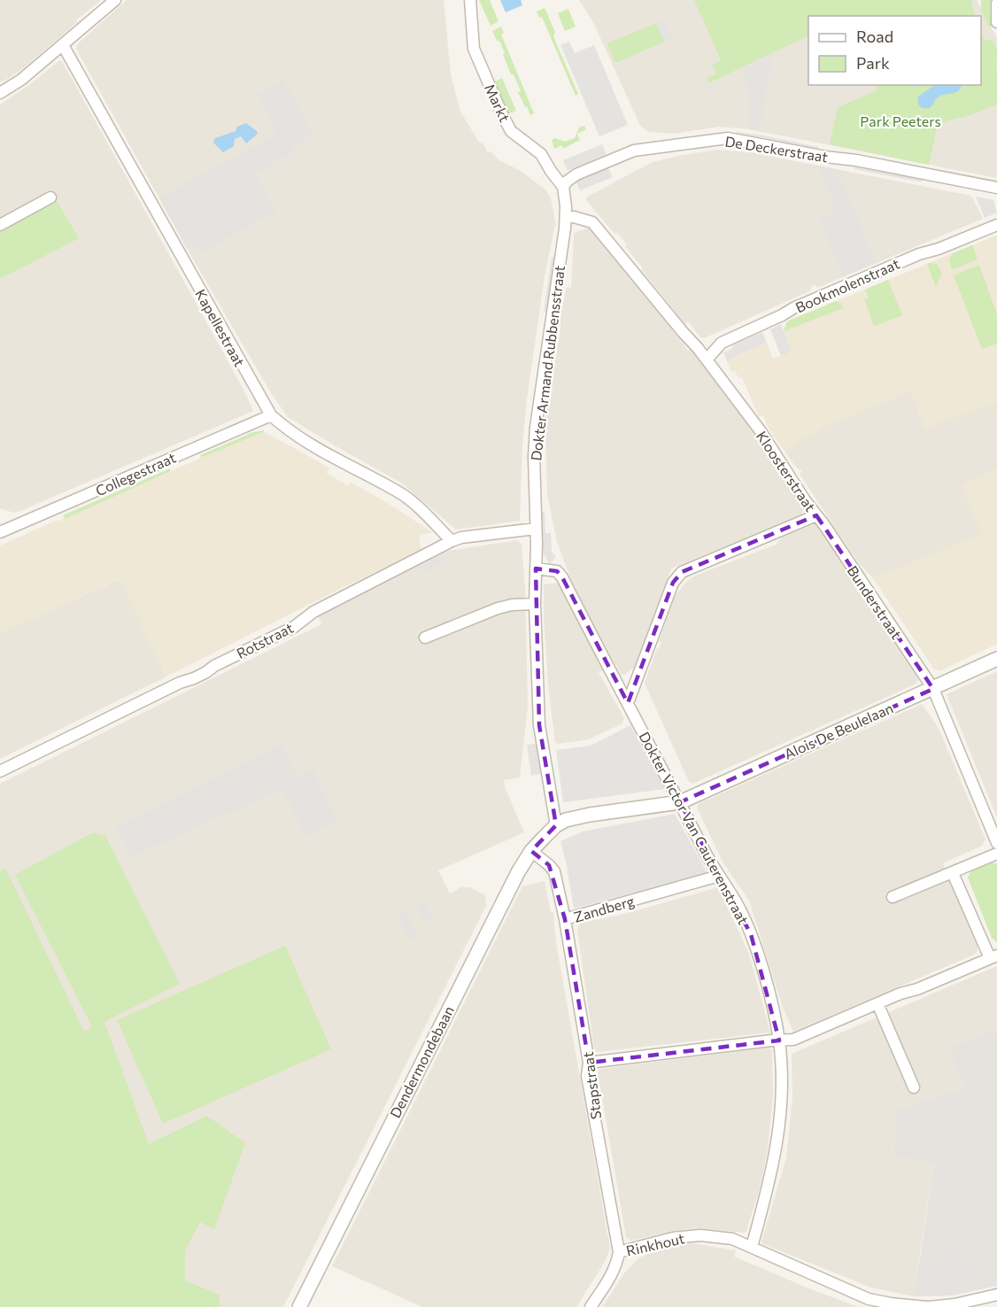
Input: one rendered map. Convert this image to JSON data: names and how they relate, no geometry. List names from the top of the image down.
{
  "streets": {
    "street": [
      "Markt",
      "De Deckerstraat",
      "Bookmolenstraat",
      "Kapellestraat",
      "Dokter Armand Rubbensstraat",
      "Kloosterstraat",
      "Collegestraat",
      "Bunderstraat",
      "Rotstraat",
      "Alois De Beulelaan",
      "Dokter Victor Van Cauterenstraat",
      "Zandberg",
      "Dendermondebaan",
      "Stapstraat",
      "Rinkhout"
    ]
  },
  "crossings": [
    ["Markt", "De Deckerstraat"],
    ["Markt", "Dokter Armand Rubbensstraat"],
    ["De Deckerstraat", "Dokter Armand Rubbensstraat"],
    ["Bookmolenstraat", "Kloosterstraat"],
    ["Kapellestraat", "Collegestraat"],
    ["Kapellestraat", "Rotstraat"],
    ["Dokter Armand Rubbensstraat", "Kloosterstraat"],
    ["Dokter Armand Rubbensstraat", "Rotstraat"],
    ["Dokter Armand Rubbensstraat", "Dokter Victor Van Cauterenstraat"],
    ["Dokter Armand Rubbensstraat", "Dendermondebaan"],
    ["Kloosterstraat", "Bunderstraat"],
    ["Kloosterstraat", "Dokter Victor Van Cauterenstraat"],
    ["Bunderstraat", "Alois De Beulelaan"],
    ["Alois De Beulelaan", "Dokter Victor Van Cauterenstraat"],
    ["Dokter Victor Van Cauterenstraat", "Zandberg"],
    ["Dokter Victor Van Cauterenstraat", "Rinkhout"],
    ["Zandberg", "Dendermondebaan"],
    ["Zandberg", "Stapstraat"],
    ["Stapstraat", "Rinkhout"]
  ],
  "parks": ["Park Peeters"],
  "legend": ["Road", "Park"]
}
